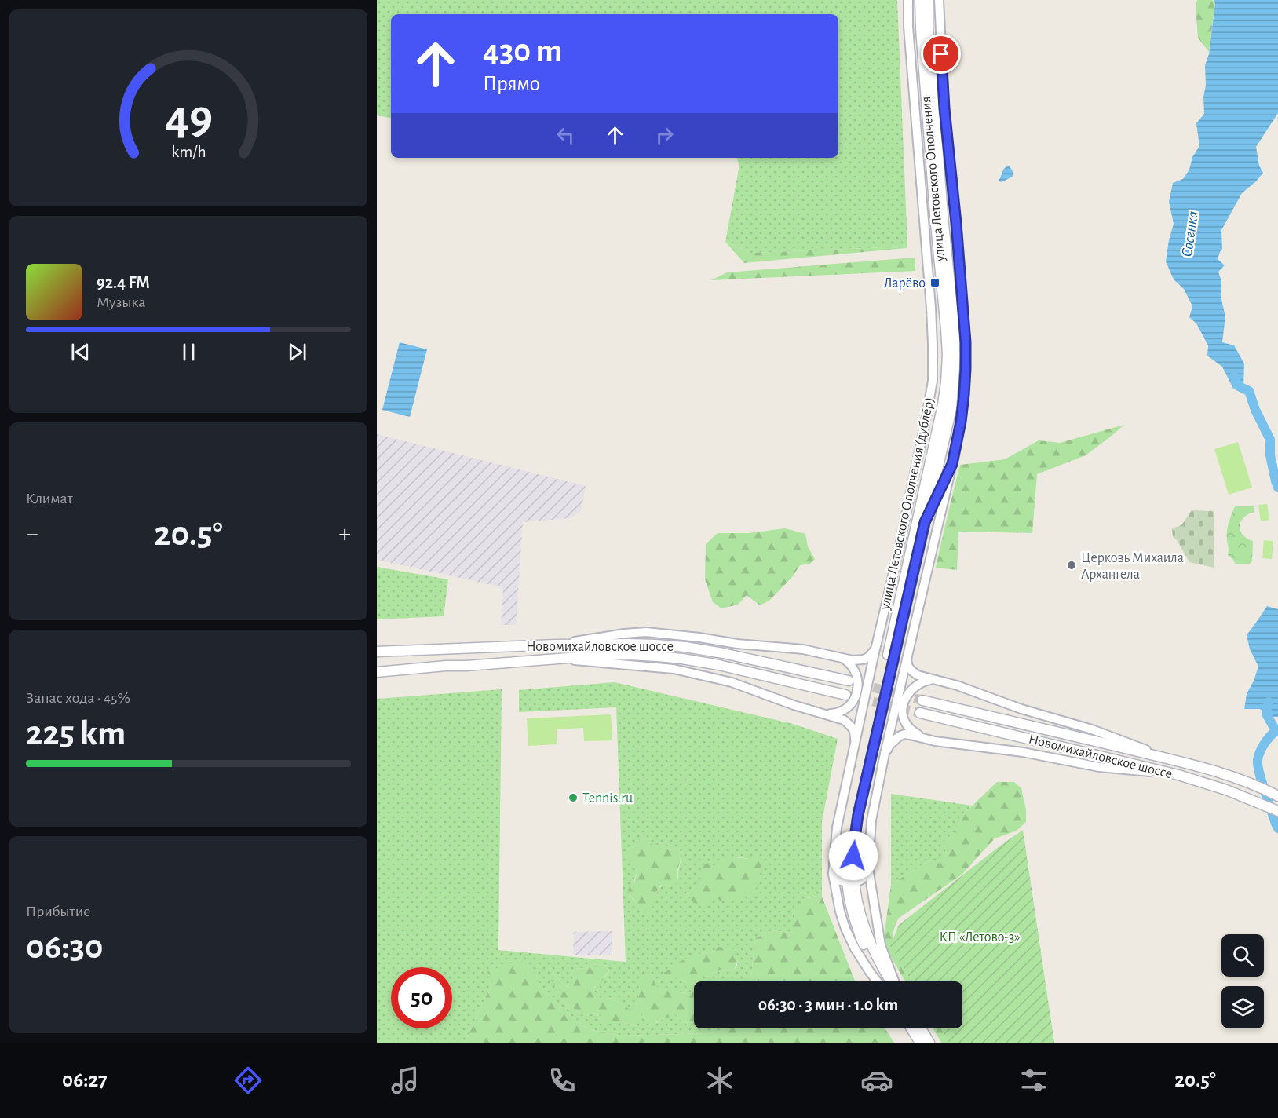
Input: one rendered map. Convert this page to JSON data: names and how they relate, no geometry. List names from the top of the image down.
{
  "streets": {
    "main road": ["улица Летовского Ополчения", "Новомихайловское шоссе"],
    "street": ["улица Летовского Ополчения (дублёр)"]
  },
  "water": ["Сосенка"],
  "parks": ["КП «Летово-3»"],
  "places": {
    "transit": ["Ларёво"],
    "other": ["Церковь Михаила Архангела", "Tennis.ru"]
  },
  "page": {
    "turn": ["430 m", "Прямо"],
    "song": ["92.4 FM", "Музыка"],
    "tile": [
      "Климат",
      ["Запас хода · 45%", "225 km"],
      ["Прибытие", "06:30"]
    ],
    "heat": ["−", "20.5°", "+"],
    "limit": "50",
    "trip": "06:30 · 3 мин · 1.0 km",
    "tabs": ["06:27", "20.5°"],
    "gauge": ["49", "km/h"]
  }
}
